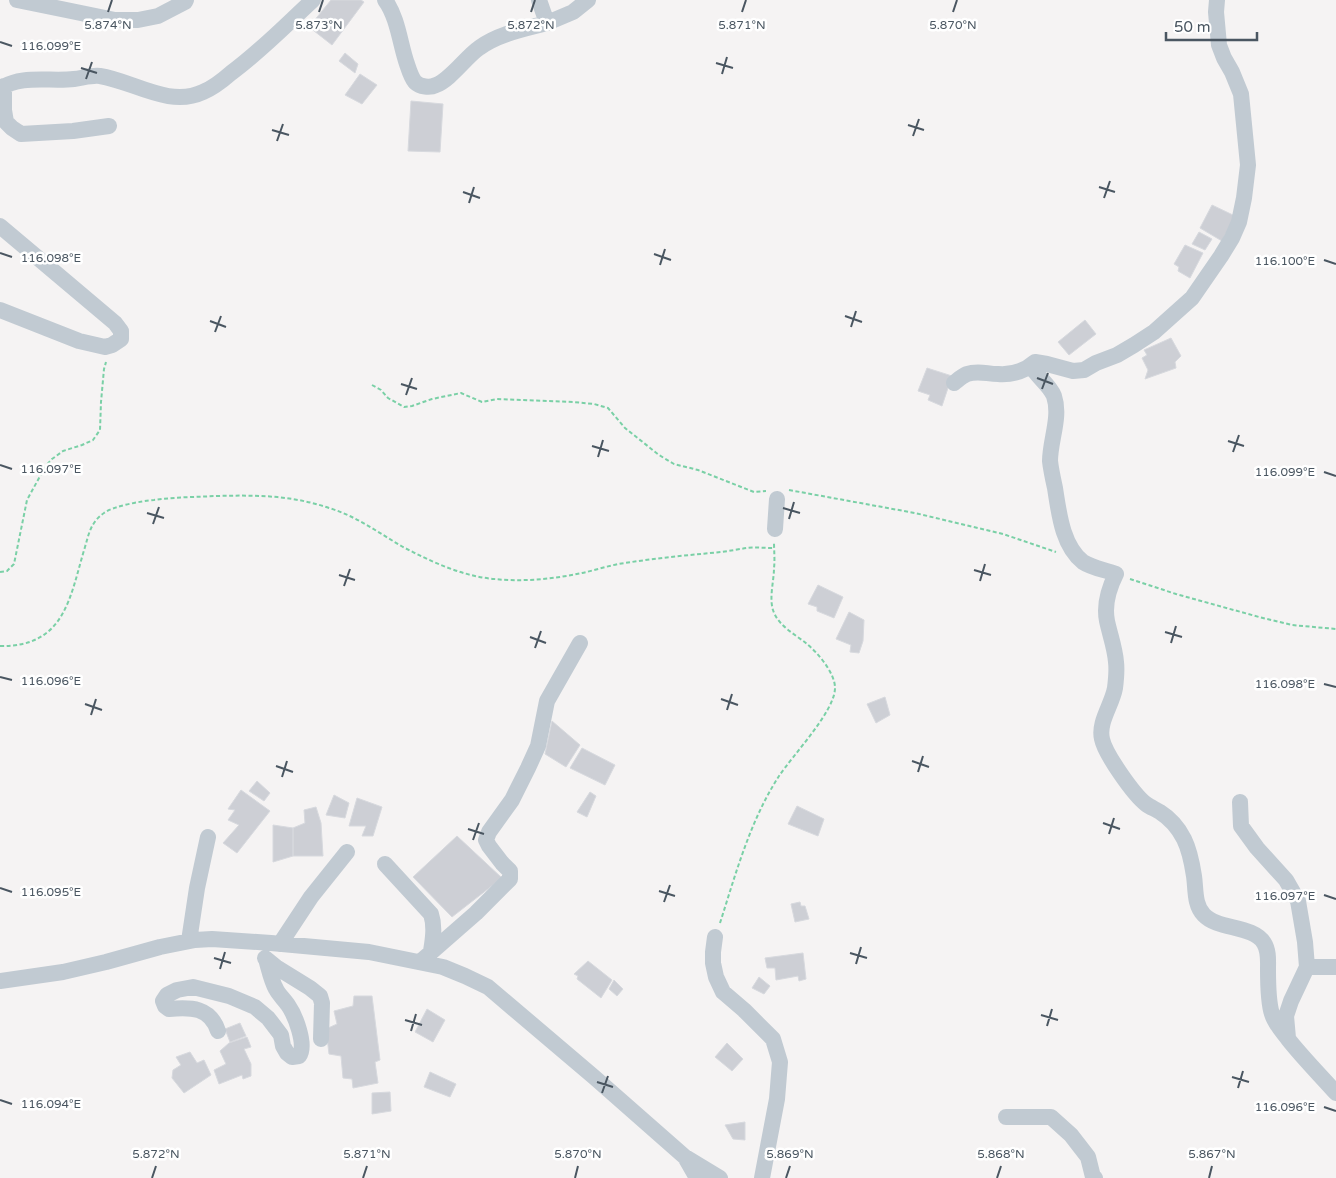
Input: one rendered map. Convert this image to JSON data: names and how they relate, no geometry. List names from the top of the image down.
{
  "scale_bar": "50 m",
  "coordinates": [
    "5.874°N",
    "5.873°N",
    "5.872°N",
    "5.871°N",
    "5.870°N",
    "116.099°E",
    "116.098°E",
    "116.100°E",
    "116.097°E",
    "116.096°E",
    "116.095°E",
    "116.094°E",
    "5.868°N",
    "5.867°N",
    "5.869°N"
  ]
}
